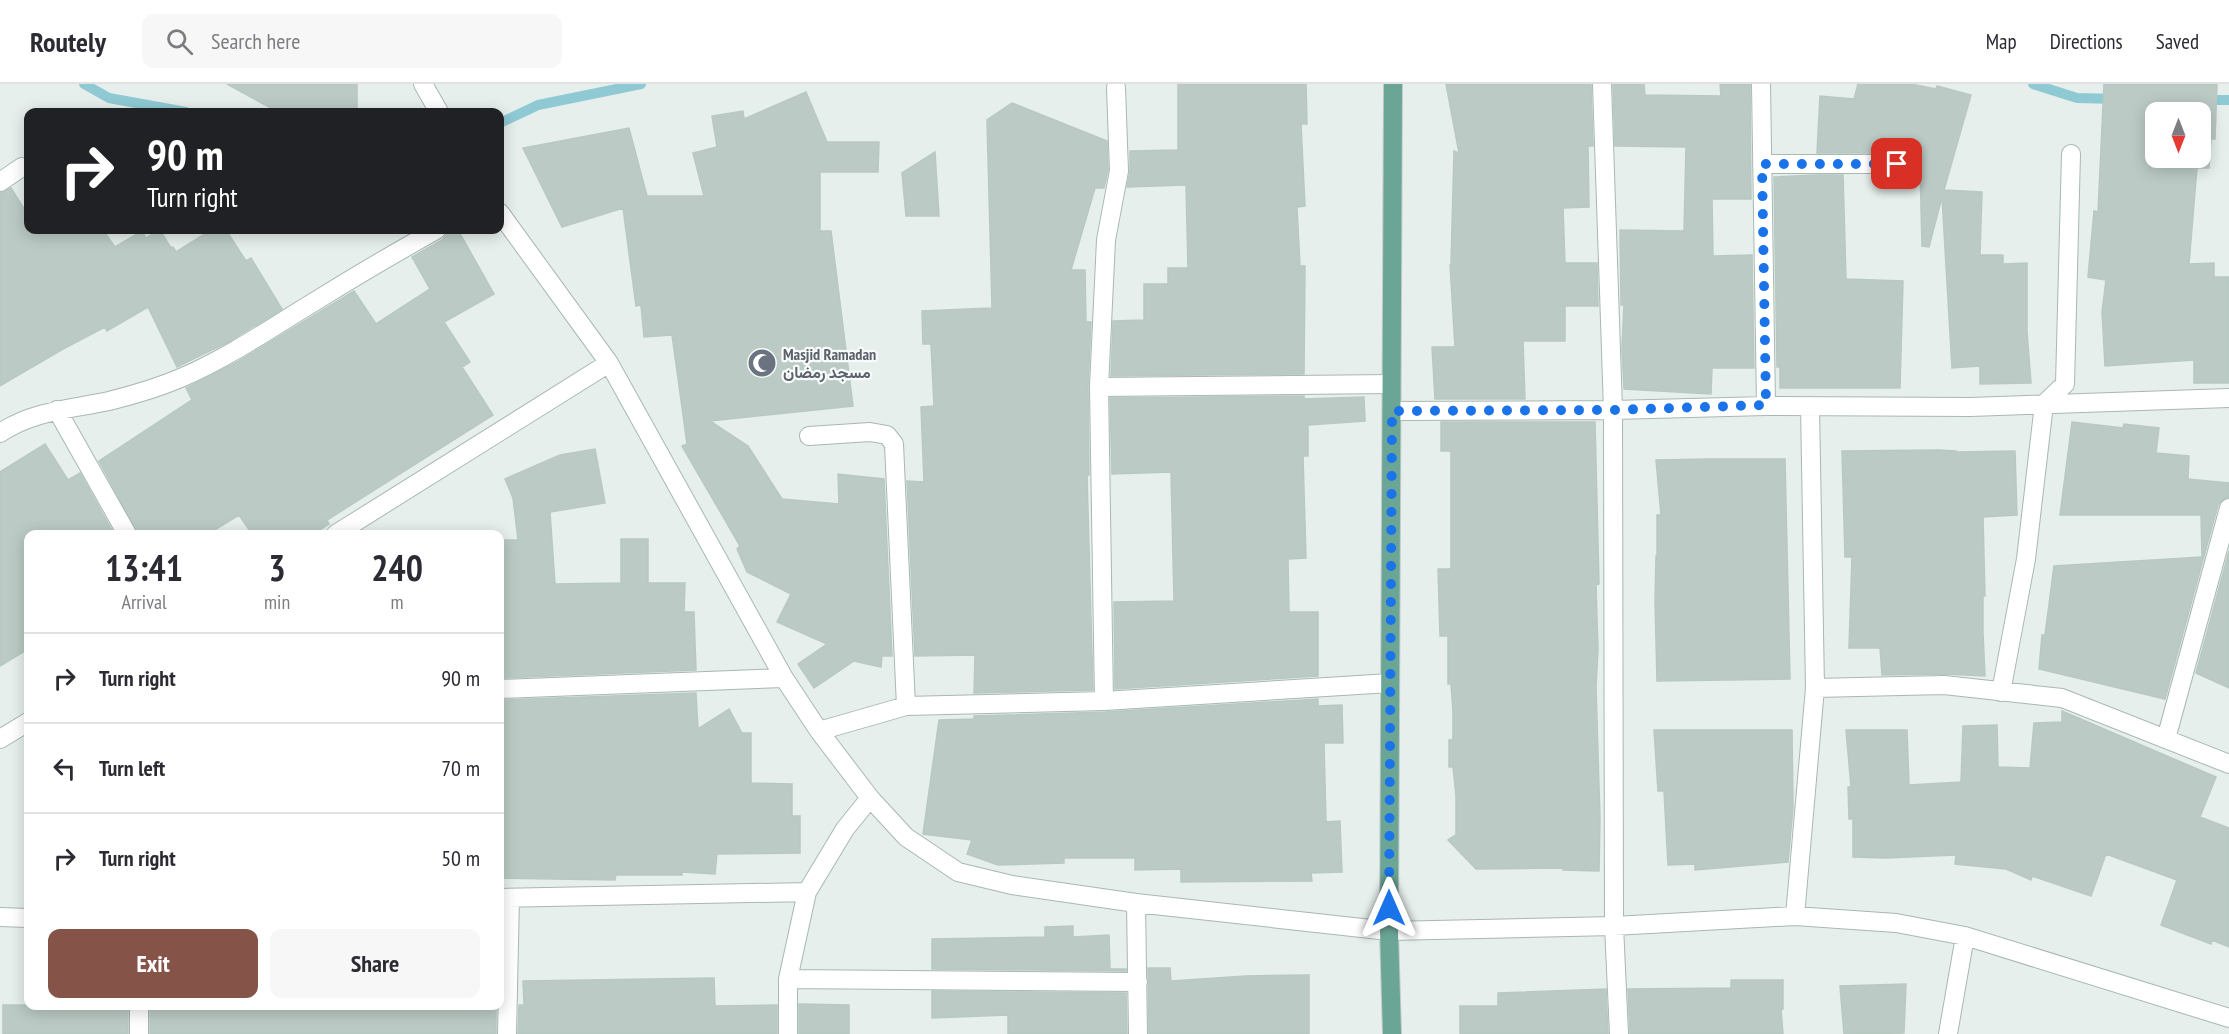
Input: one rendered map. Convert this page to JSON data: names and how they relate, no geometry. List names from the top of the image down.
{
  "places": {
    "mosque": ["Masjid Ramadan مسجد رمضان"]
  },
  "north": "bottom",
  "page": {
    "header": "Routely",
    "search": "Search here",
    "nav": ["Map", "Directions", "Saved"],
    "turn": ["90 m", "Turn right"],
    "eta": [
      "13:41",
      "Arrival",
      "3",
      "min",
      "240",
      "m"
    ],
    "list": [
      {
        "name": "Turn right",
        "value": "90 m"
      },
      {
        "name": "Turn left",
        "value": "70 m"
      },
      {
        "name": "Turn right",
        "value": "50 m"
      }
    ],
    "buttons": ["Exit", "Share"]
  }
}
